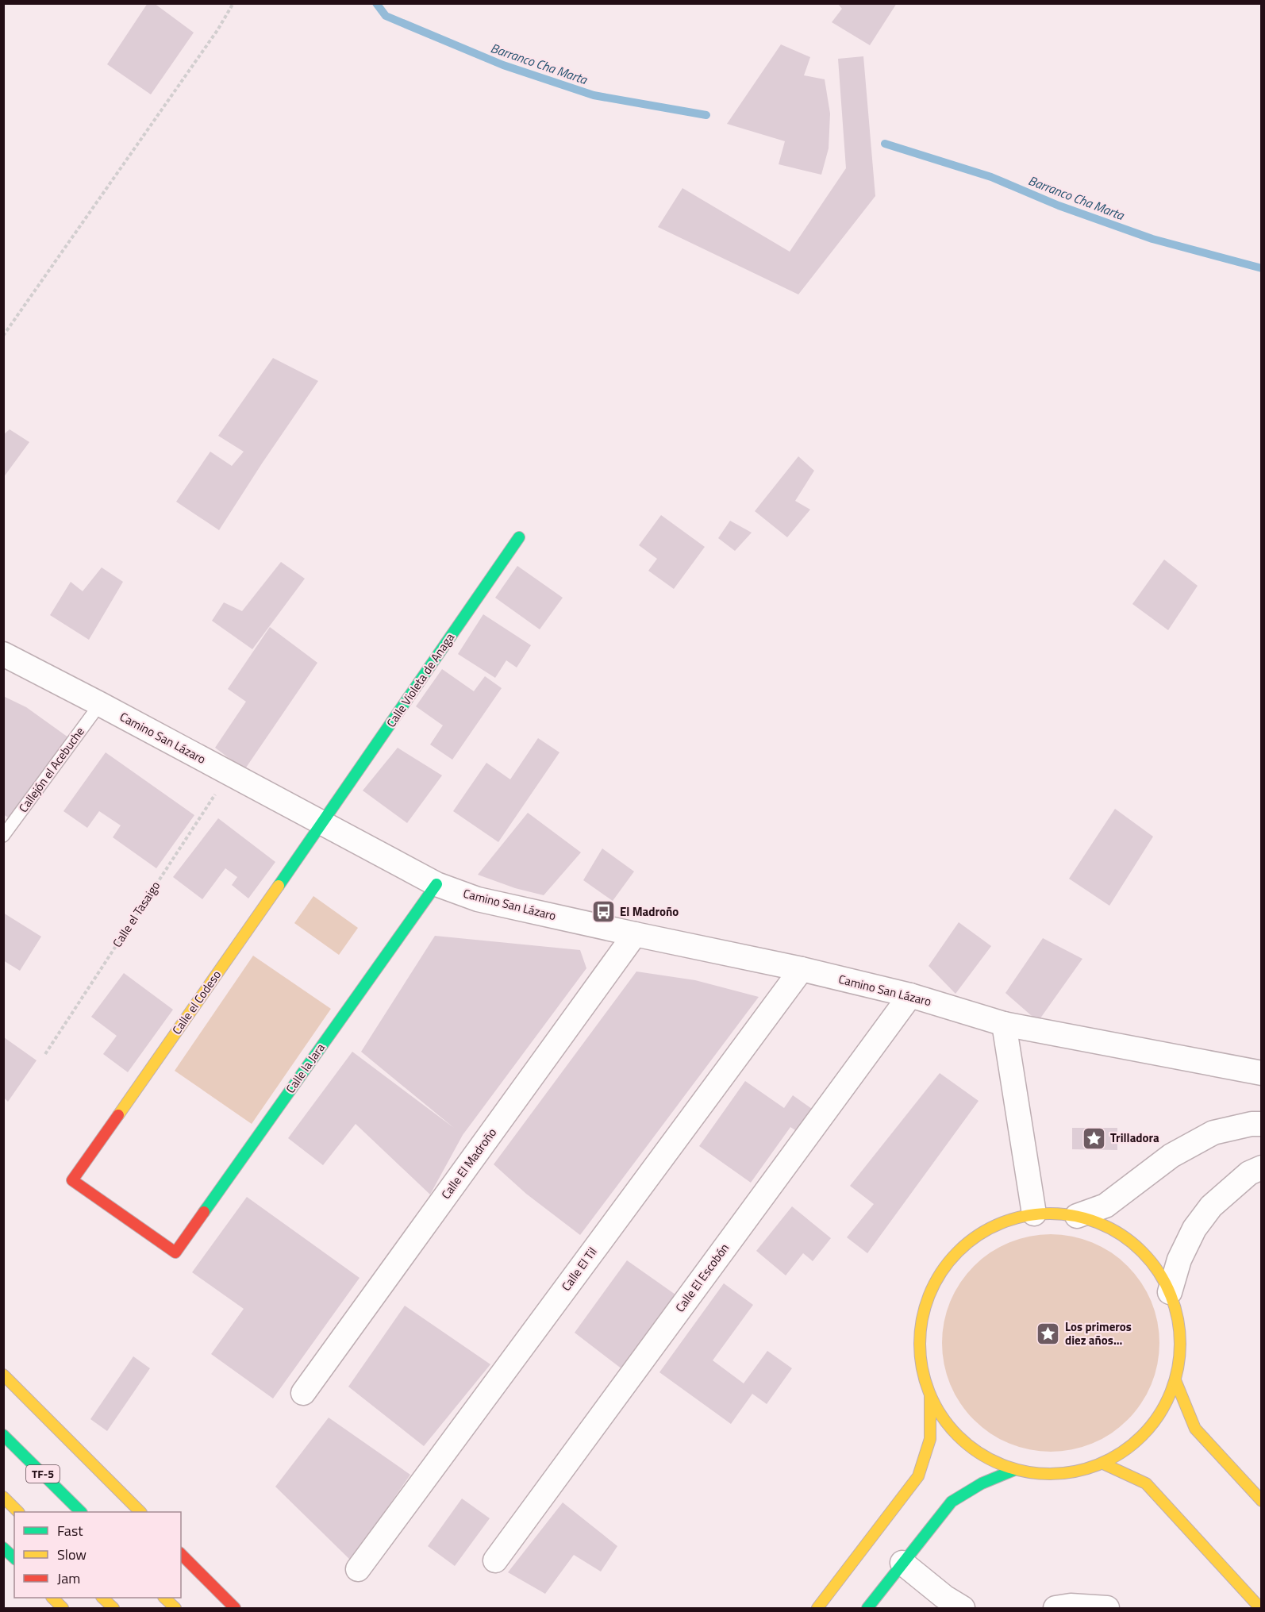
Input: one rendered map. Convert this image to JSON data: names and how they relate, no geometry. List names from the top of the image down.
{
  "streets": {
    "main road": [
      "Calle Violeta de Anaga",
      "Calle el Codeso",
      "Calle la Jara",
      "TF-5"
    ],
    "street": [
      "Camino San Lázaro",
      "Calle El Madroño",
      "Calle El Til",
      "Calle El Escobón"
    ],
    "lane": ["Callejón el Acebuche"],
    "path": ["Calle el Tasaigo"]
  },
  "crossings": [
    ["Calle Violeta de Anaga", "Camino San Lázaro"],
    ["Calle Violeta de Anaga", "Calle el Codeso"],
    ["Camino San Lázaro", "Callejón el Acebuche"],
    ["Camino San Lázaro", "Calle el Tasaigo"],
    ["Camino San Lázaro", "Calle el Codeso"],
    ["Camino San Lázaro", "Calle la Jara"],
    ["Camino San Lázaro", "Calle El Madroño"],
    ["Camino San Lázaro", "Calle El Til"],
    ["Camino San Lázaro", "Calle El Escobón"],
    ["Calle el Codeso", "Calle la Jara"]
  ],
  "water": ["Barranco Cha Marta"],
  "places": {
    "bus stop": ["El Madroño"],
    "place": ["Trilladora", "Los primeros diez años..."]
  },
  "legend": ["Fast", "Slow", "Jam"]
}
